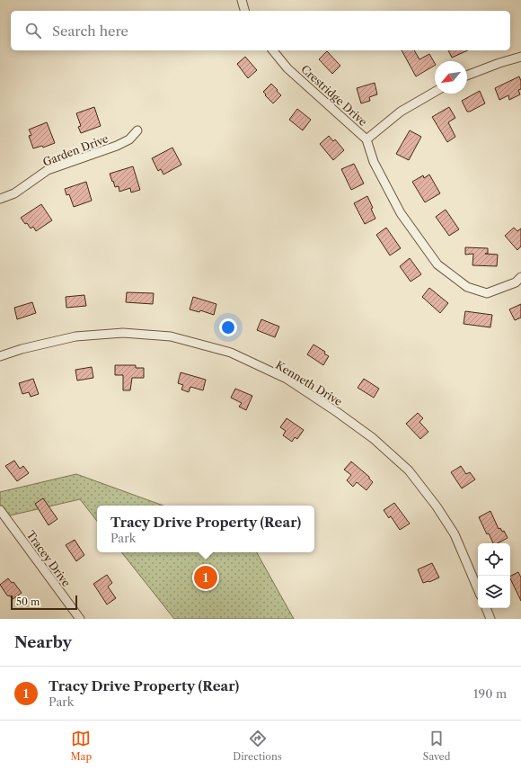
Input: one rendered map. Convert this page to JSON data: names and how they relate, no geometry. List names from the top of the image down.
{
  "streets": {
    "street": [
      "Crestridge Drive",
      "Garden Drive",
      "Kenneth Drive",
      "Tracey Drive"
    ]
  },
  "scale_bar": "50 m",
  "north": "bottom left",
  "page": {
    "search": "Search here",
    "popup": ["Tracy Drive Property (Rear)", "Park"],
    "pins": "1",
    "scale": "50 m",
    "heading": "Nearby",
    "list": [
      {
        "mark": "1",
        "name": "Tracy Drive Property (Rear)",
        "note": "Park",
        "value": "190 m"
      }
    ],
    "nav": ["Map", "Directions", "Saved"]
  }
}
